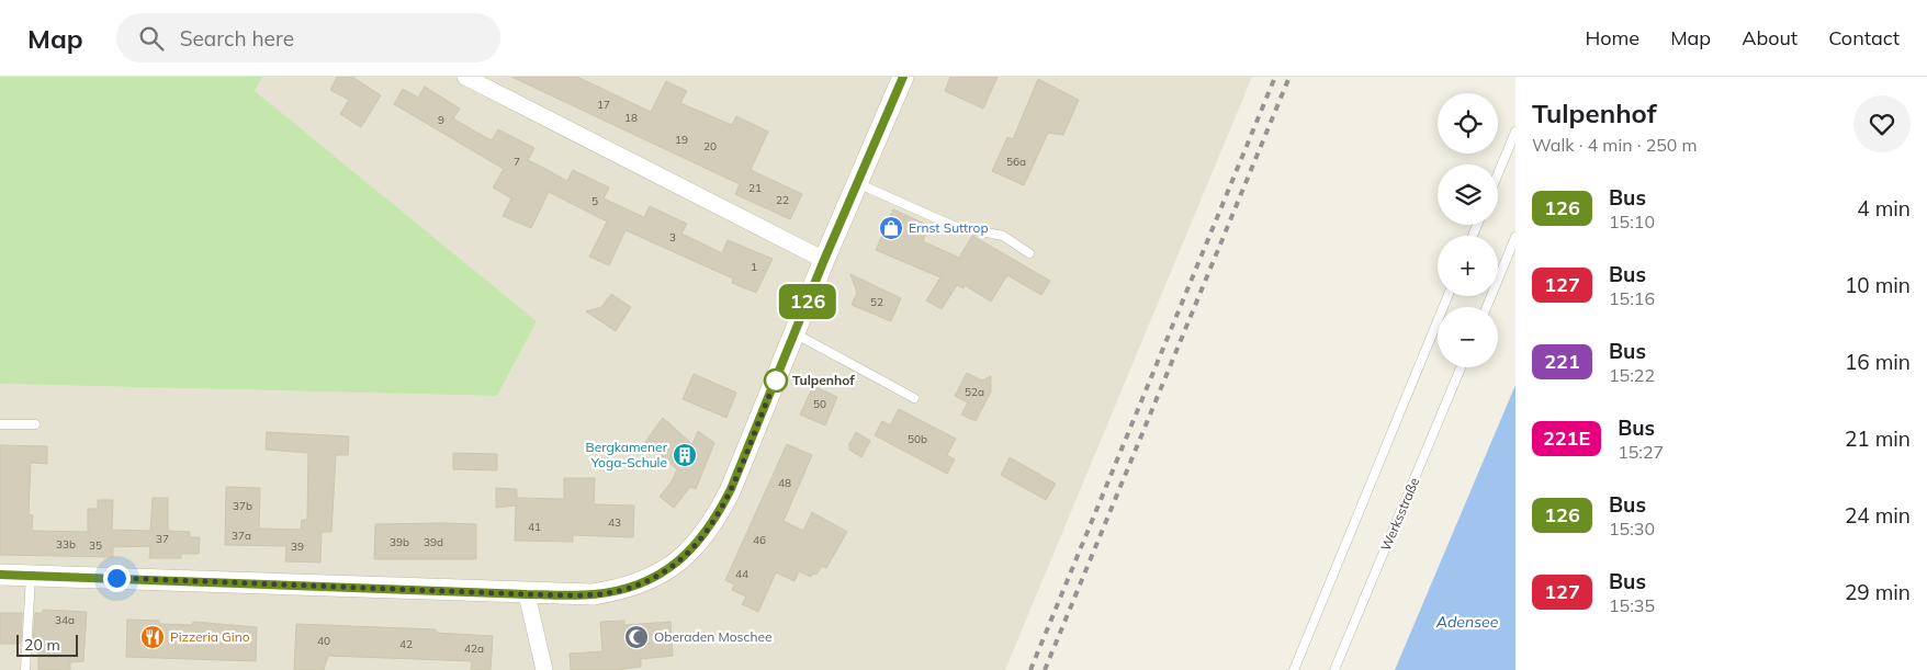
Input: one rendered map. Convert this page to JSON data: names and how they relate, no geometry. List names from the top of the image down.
{
  "streets": {
    "lane": ["Werksstraße"]
  },
  "water": ["Adensee"],
  "places": {
    "shop": ["Ernst Suttrop"],
    "other": ["Tulpenhof"],
    "building": ["Bergkamener Yoga-Schule"],
    "restaurant": ["Pizzeria Gino"],
    "mosque": ["Oberaden Moschee"]
  },
  "lines": ["bus line 126"],
  "house_numbers": [
    "17",
    "18",
    "9",
    "19",
    "20",
    "7",
    "56a",
    "21",
    "22",
    "5",
    "3",
    "1",
    "52",
    "52a",
    "50",
    "50b",
    "48",
    "37b",
    "43",
    "41",
    "37a",
    "37",
    "46",
    "39b",
    "39d",
    "33b",
    "35",
    "39",
    "44",
    "34a",
    "40",
    "42",
    "42a"
  ],
  "scale_bar": "20 m",
  "page": {
    "header": "Map",
    "search": "Search here",
    "nav": [
      "Home",
      "Map",
      "About",
      "Contact"
    ],
    "on_map": "126",
    "heading": ["Tulpenhof", "Walk · 4 min · 250 m"],
    "map_buttons": ["+", "−"],
    "list": [
      {
        "mark": "126",
        "name": "Bus",
        "note": "15:10",
        "value": "4 min"
      },
      {
        "mark": "127",
        "name": "Bus",
        "note": "15:16",
        "value": "10 min"
      },
      {
        "mark": "221",
        "name": "Bus",
        "note": "15:22",
        "value": "16 min"
      },
      {
        "mark": "221E",
        "name": "Bus",
        "note": "15:27",
        "value": "21 min"
      },
      {
        "mark": "126",
        "name": "Bus",
        "note": "15:30",
        "value": "24 min"
      },
      {
        "mark": "127",
        "name": "Bus",
        "note": "15:35",
        "value": "29 min"
      }
    ],
    "scale": "20 m"
  }
}
